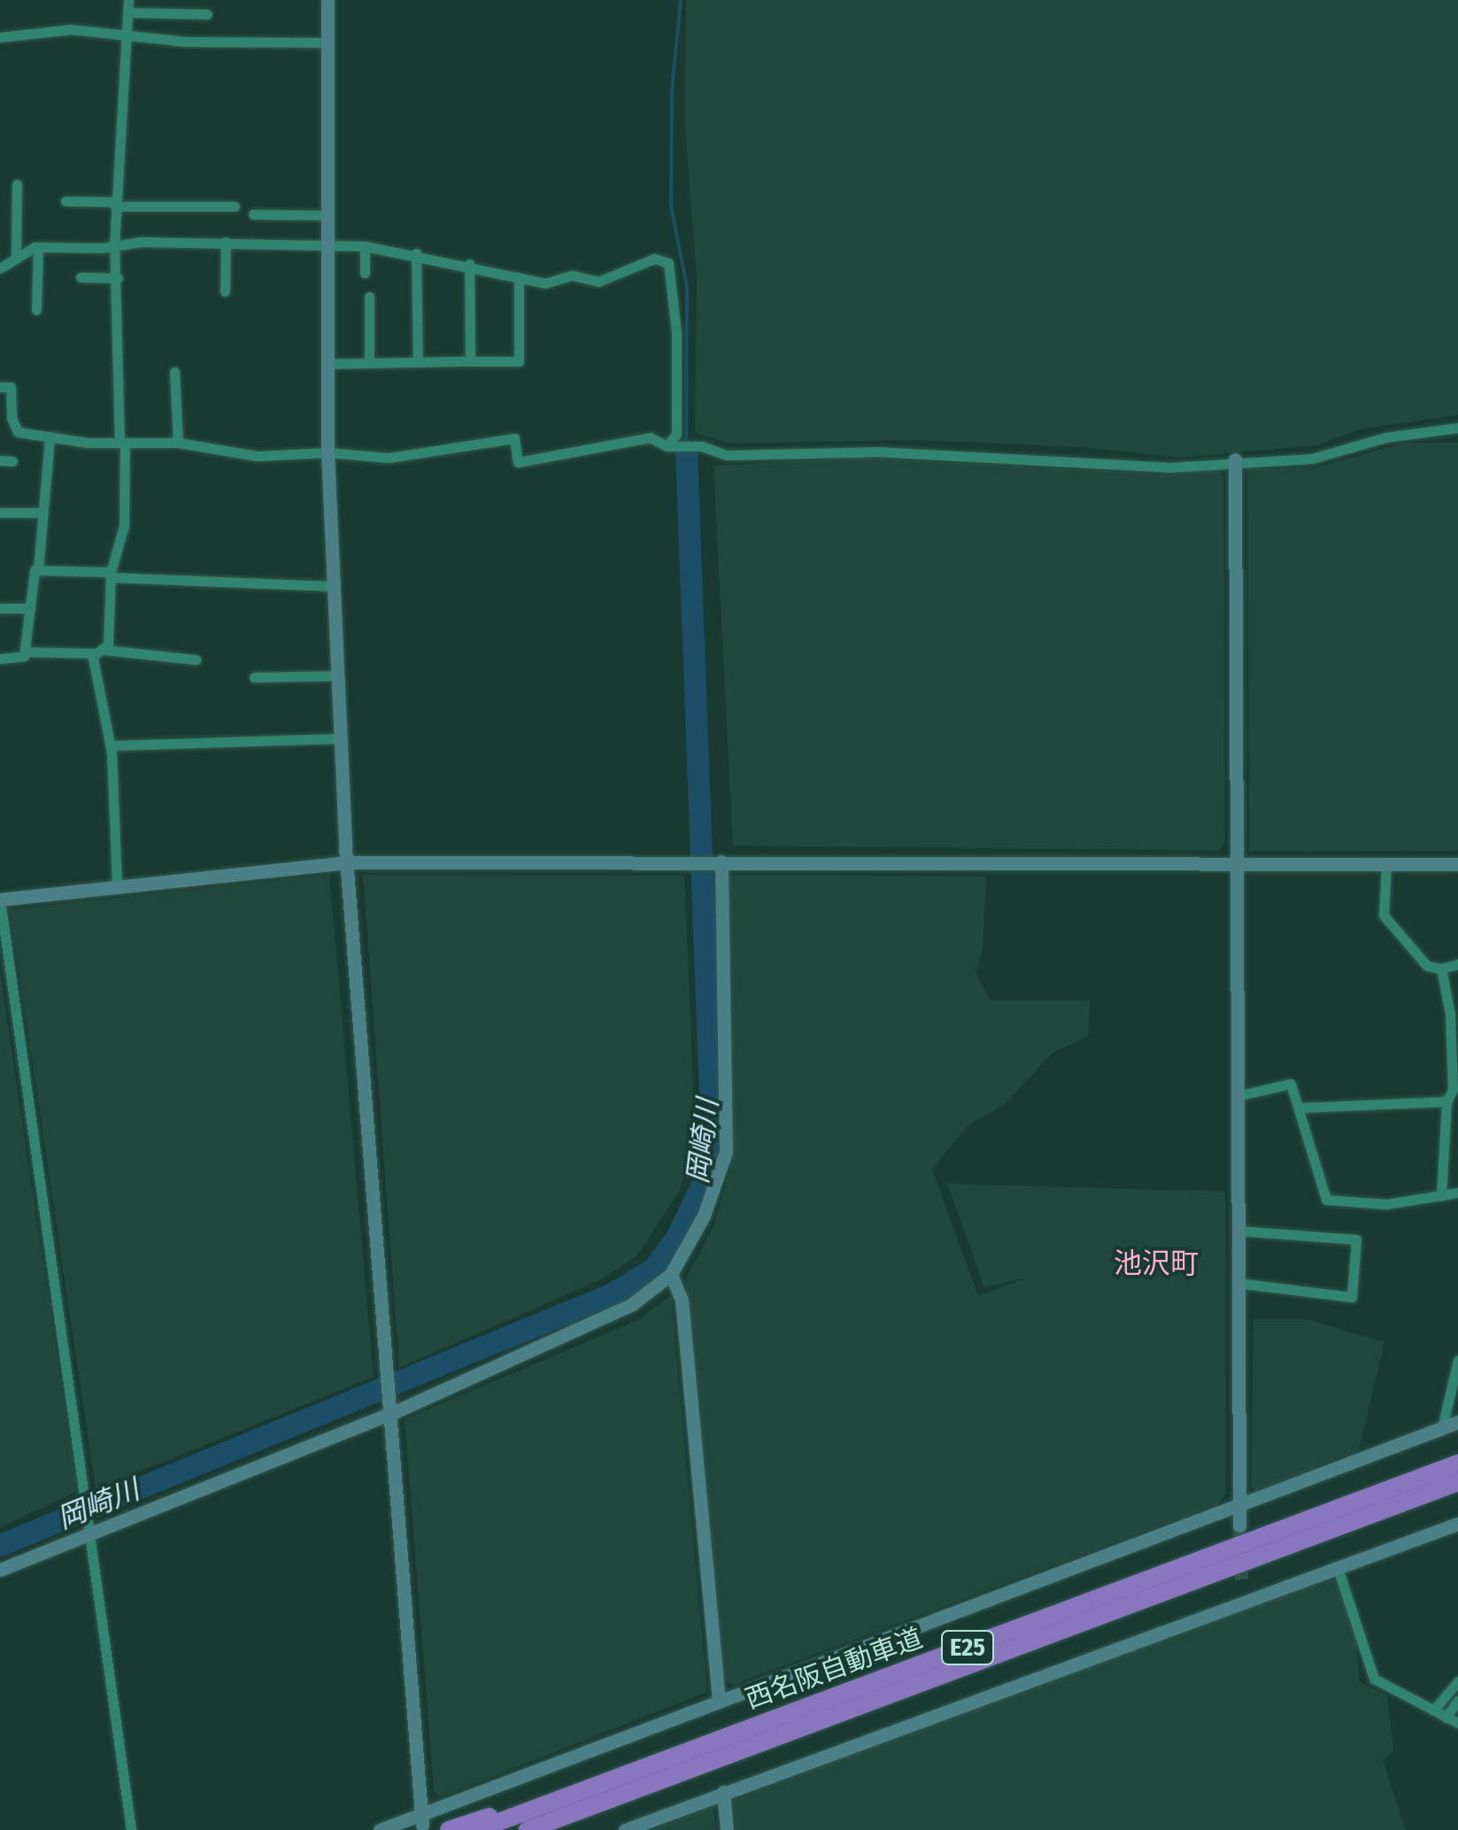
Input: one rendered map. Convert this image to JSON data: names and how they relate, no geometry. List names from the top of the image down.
{
  "streets": {
    "highway": ["E25", "西名阪自動車道"]
  },
  "districts": ["池沢町"],
  "water": ["岡崎川"]
}
